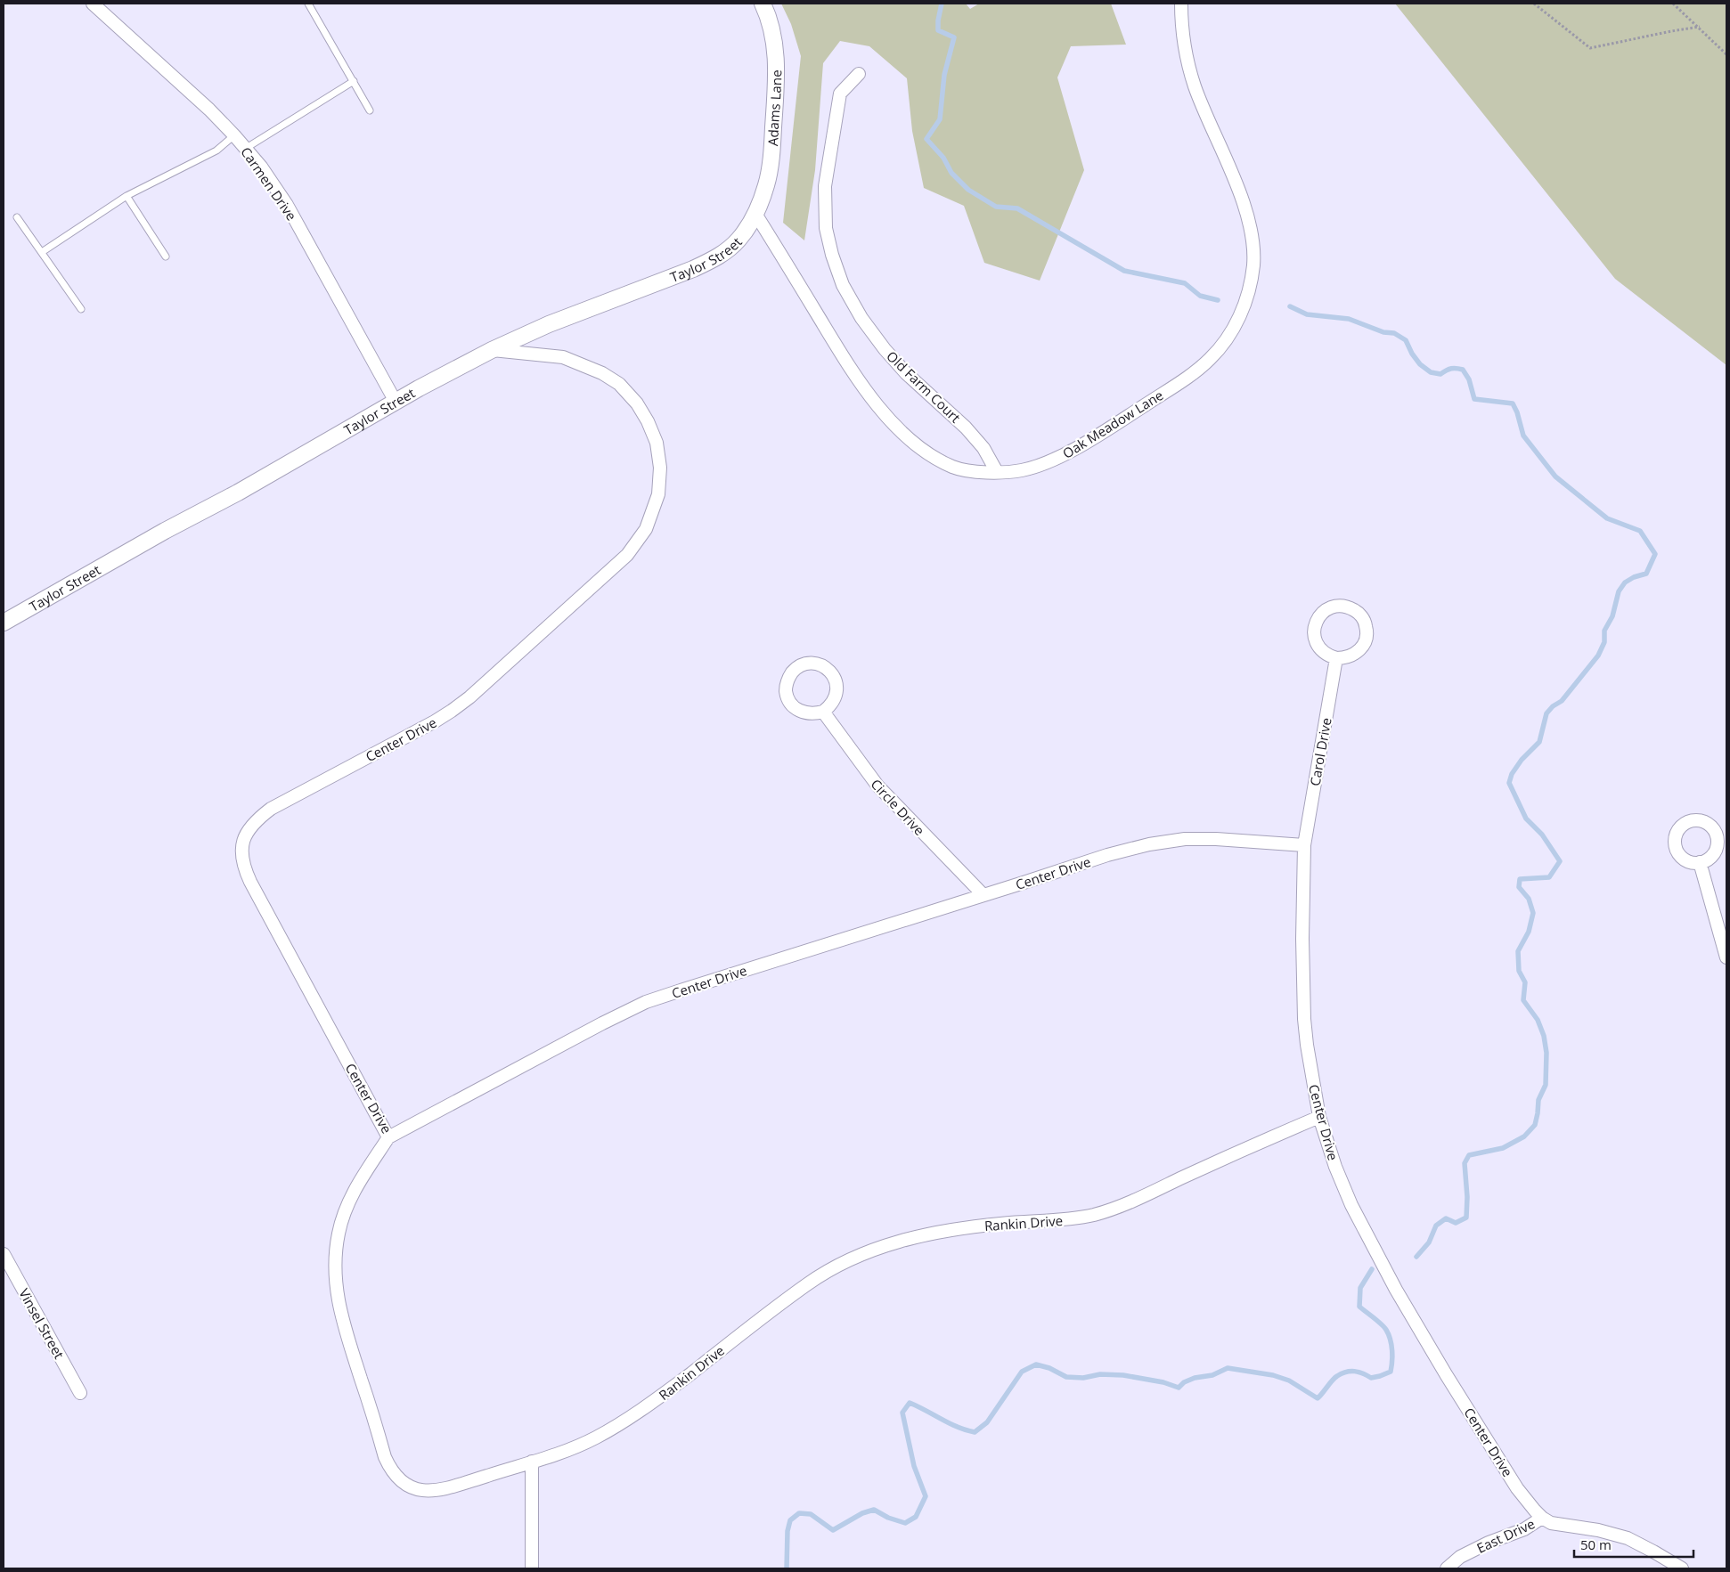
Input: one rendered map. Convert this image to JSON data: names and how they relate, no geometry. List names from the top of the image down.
{
  "streets": {
    "street": [
      "Adams Lane",
      "Carmen Drive",
      "Taylor Street",
      "Old Farm Court",
      "Oak Meadow Lane",
      "Center Drive",
      "Carol Drive",
      "Circle Drive",
      "Rankin Drive",
      "Vinsel Street",
      "East Drive"
    ]
  },
  "crossings": [
    ["Adams Lane", "Taylor Street"],
    ["Adams Lane", "Oak Meadow Lane"],
    ["Carmen Drive", "Taylor Street"],
    ["Taylor Street", "Oak Meadow Lane"],
    ["Taylor Street", "Center Drive"],
    ["Old Farm Court", "Oak Meadow Lane"],
    ["Center Drive", "Carol Drive"],
    ["Center Drive", "Circle Drive"],
    ["Center Drive", "Rankin Drive"],
    ["Center Drive", "East Drive"]
  ],
  "scale_bar": "50 m"
}
